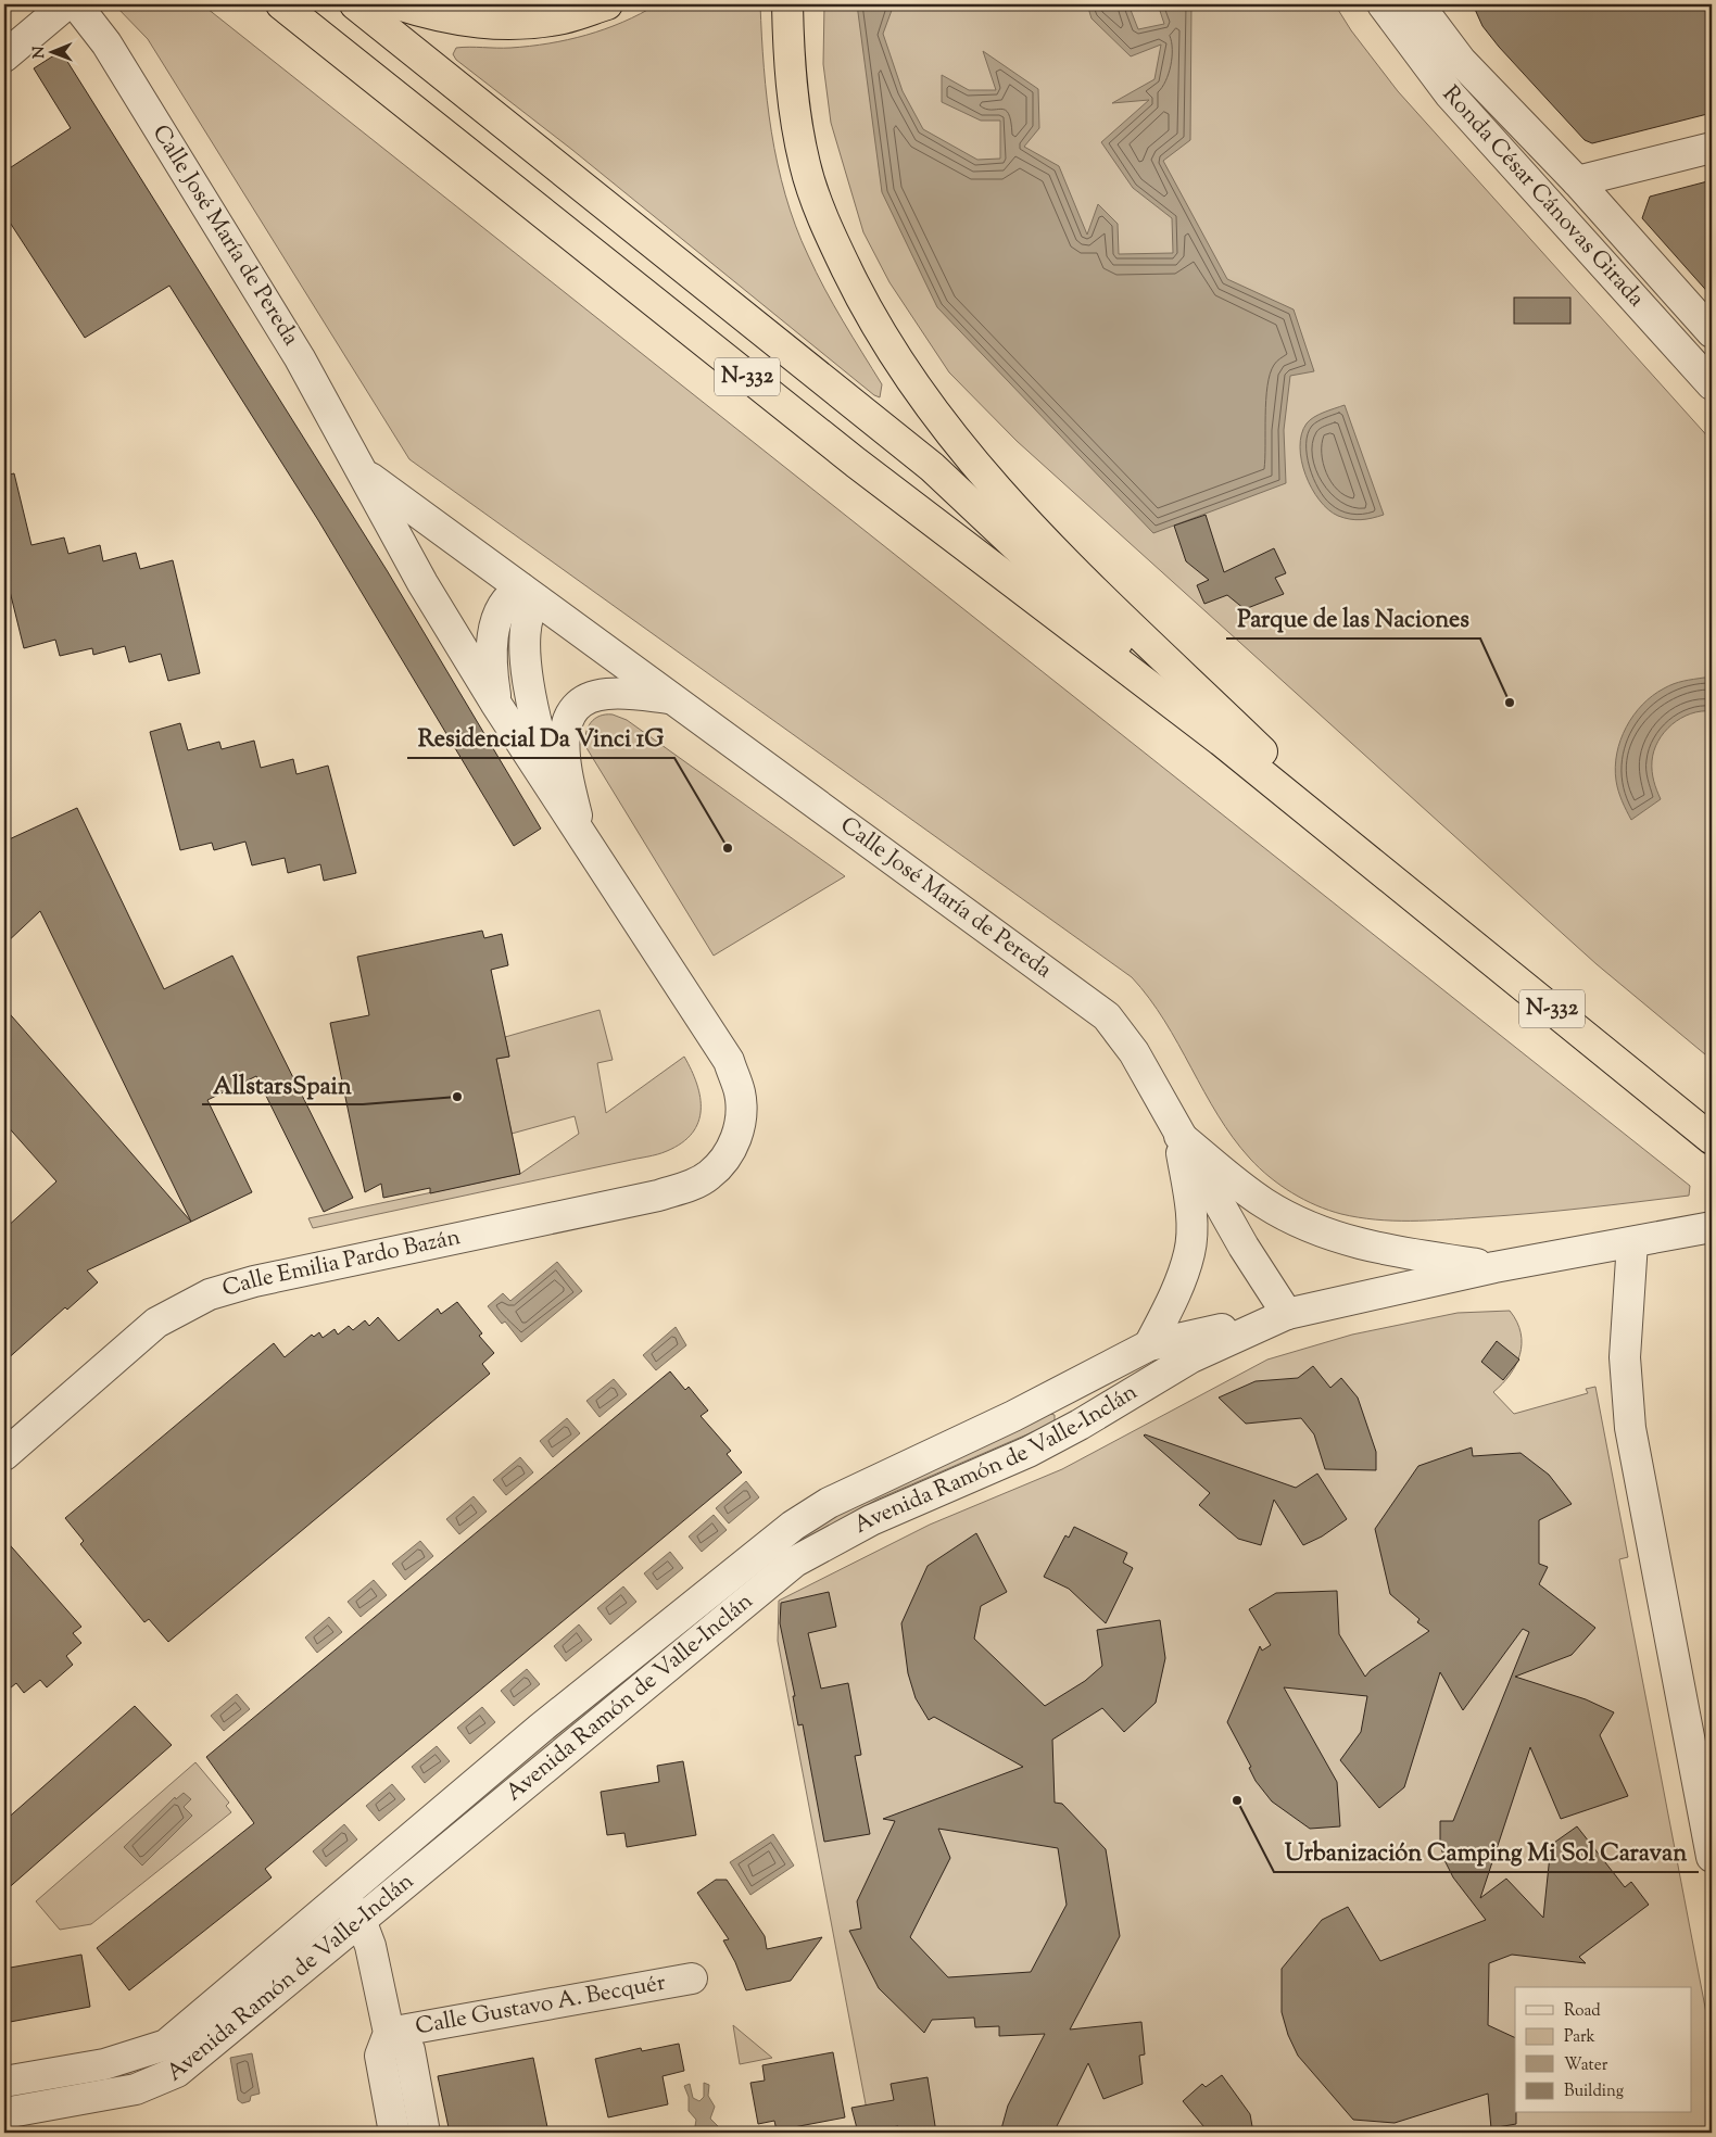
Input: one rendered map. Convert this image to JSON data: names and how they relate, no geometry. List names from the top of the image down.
{
  "streets": {
    "highway": ["N-332"],
    "street": [
      "Ronda César Cánovas Girada",
      "Calle José María de Pereda",
      "Calle Emilia Pardo Bazán",
      "Avenida Ramón de Valle-Inclán",
      "Calle Gustavo A. Becquér"
    ]
  },
  "crossings": [
    ["Calle José María de Pereda", "Calle Emilia Pardo Bazán"],
    ["Calle José María de Pereda", "Avenida Ramón de Valle-Inclán"]
  ],
  "places": [
    "Parque de las Naciones",
    "Residencial Da Vinci 1G",
    "AllstarsSpain",
    "Urbanización Camping Mi Sol Caravan"
  ],
  "legend": [
    "Road",
    "Park",
    "Water",
    "Building"
  ],
  "north": "left"
}
